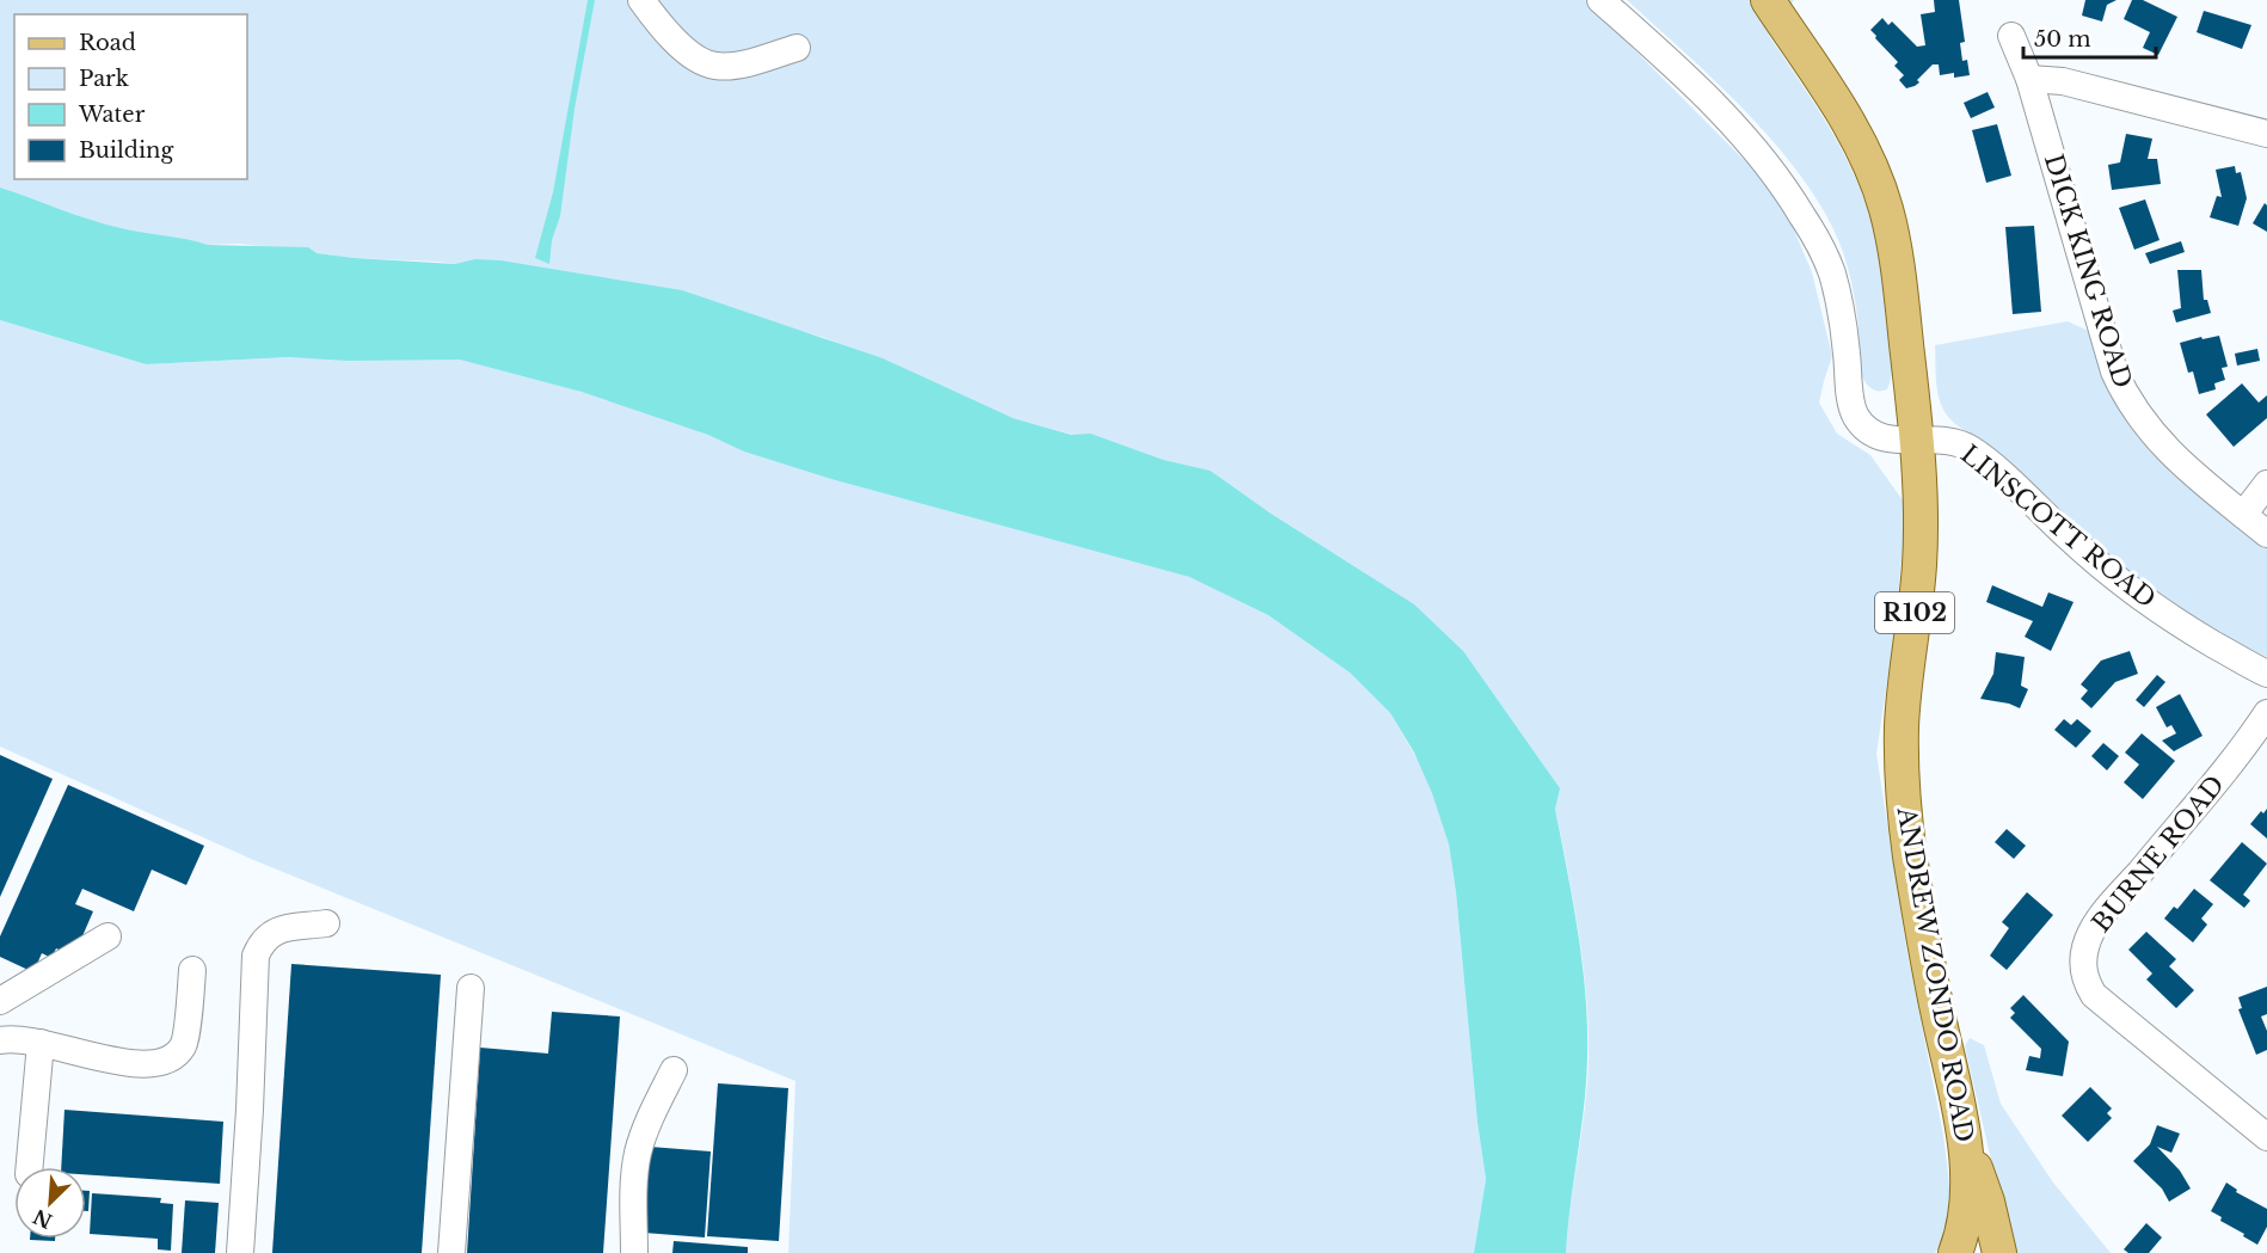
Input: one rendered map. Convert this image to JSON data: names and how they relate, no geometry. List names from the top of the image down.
{
  "streets": {
    "main road": ["R102", "ANDREW ZONDO ROAD"],
    "street": ["DICK KING ROAD", "LINSCOTT ROAD", "BURNE ROAD"]
  },
  "crossings": [
    ["LINSCOTT ROAD", "ANDREW ZONDO ROAD"]
  ],
  "legend": [
    "Road",
    "Park",
    "Water",
    "Building"
  ],
  "scale_bar": "50 m",
  "north": "bottom left"
}
